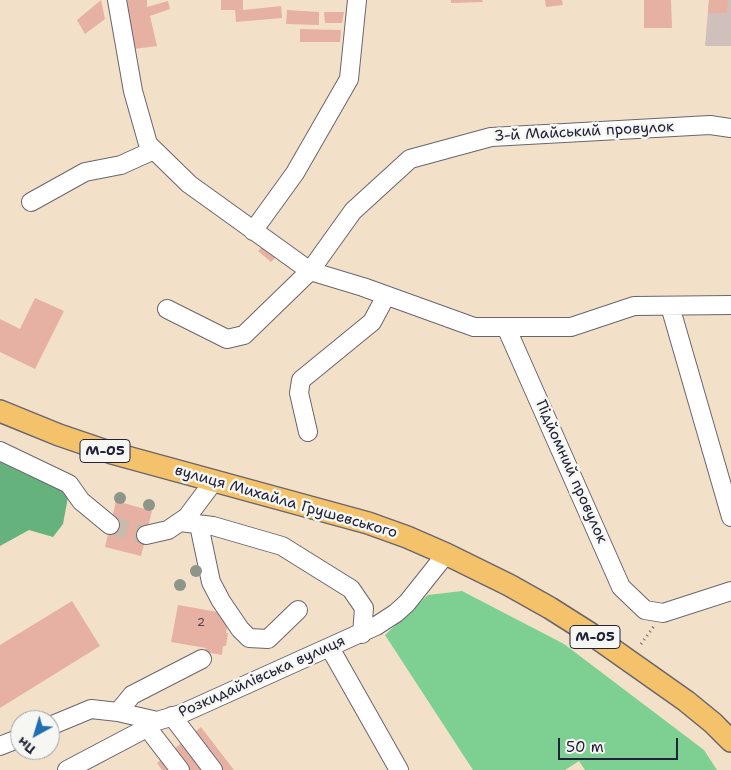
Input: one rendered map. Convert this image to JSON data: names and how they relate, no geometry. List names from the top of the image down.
{
  "streets": {
    "main road": ["М-05", "вулиця Михайла Грушевського"],
    "street": ["3-й Майський провулок", "Підйомний провулок", "Розкидайлівська вулиця"]
  },
  "crossings": [
    ["вулиця Михайла Грушевського", "Розкидайлівська вулиця"]
  ],
  "house_numbers": ["2"],
  "scale_bar": "50 m",
  "north": "bottom left"
}
